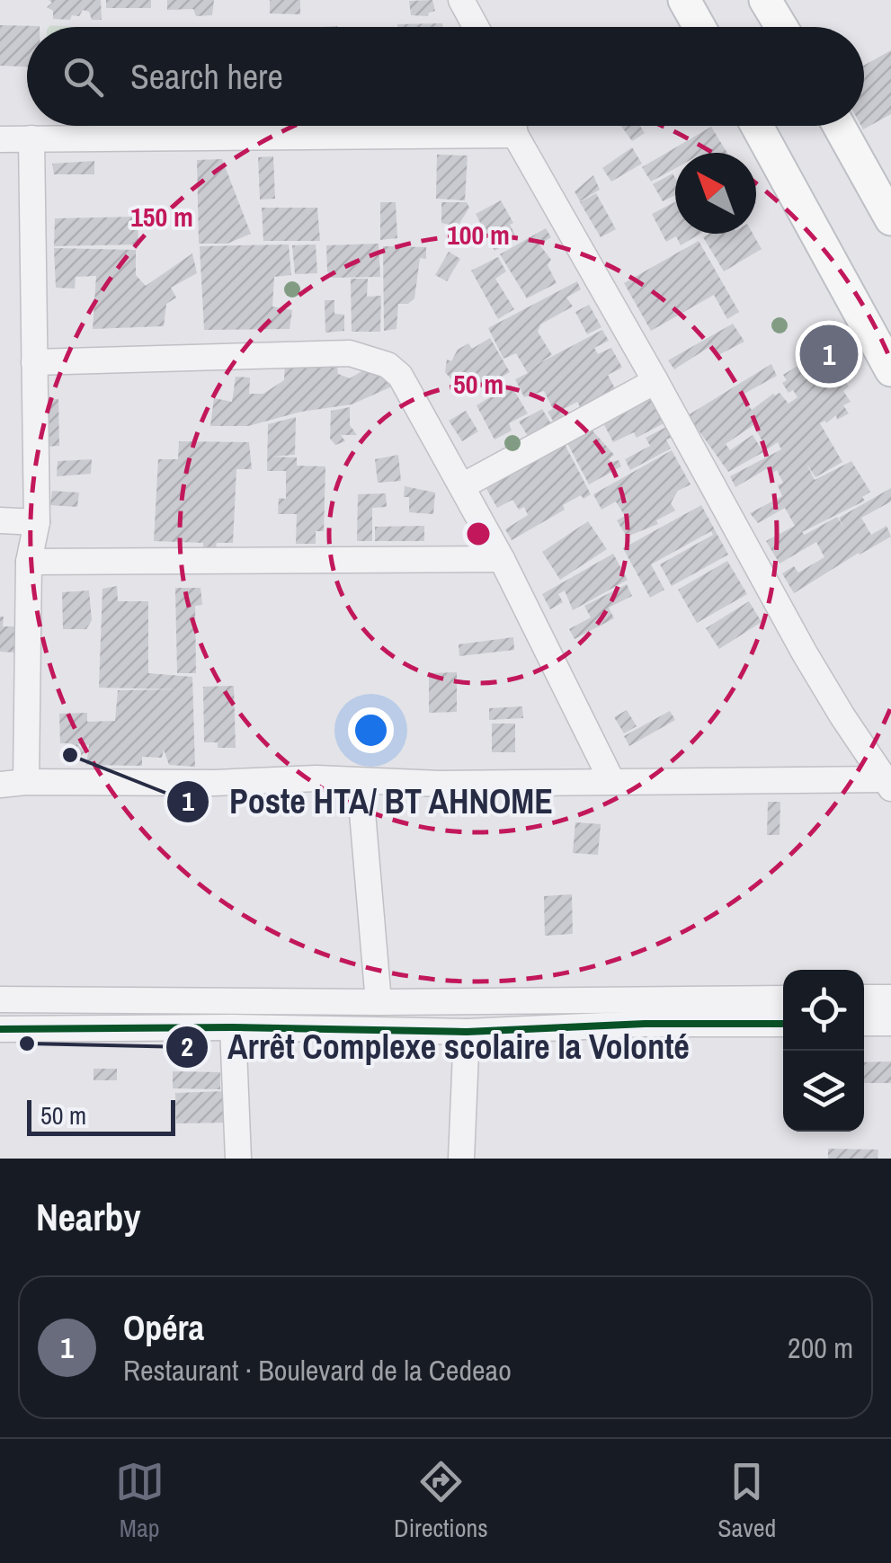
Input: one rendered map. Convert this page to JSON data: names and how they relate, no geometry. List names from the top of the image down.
{
  "places": ["Poste HTA/ BT AHNOME", "Arrêt Complexe scolaire la Volonté"],
  "scale_bar": "50 m",
  "north": "top left",
  "page": {
    "search": "Search here",
    "pins": "1",
    "scale": "50 m",
    "heading": "Nearby",
    "list": [
      {
        "mark": "1",
        "name": "Opéra",
        "note": "Restaurant · Boulevard de la Cedeao",
        "value": "200 m"
      }
    ],
    "nav": ["Map", "Directions", "Saved"]
  },
  "rings": ["150 m", "100 m", "50 m"]
}
